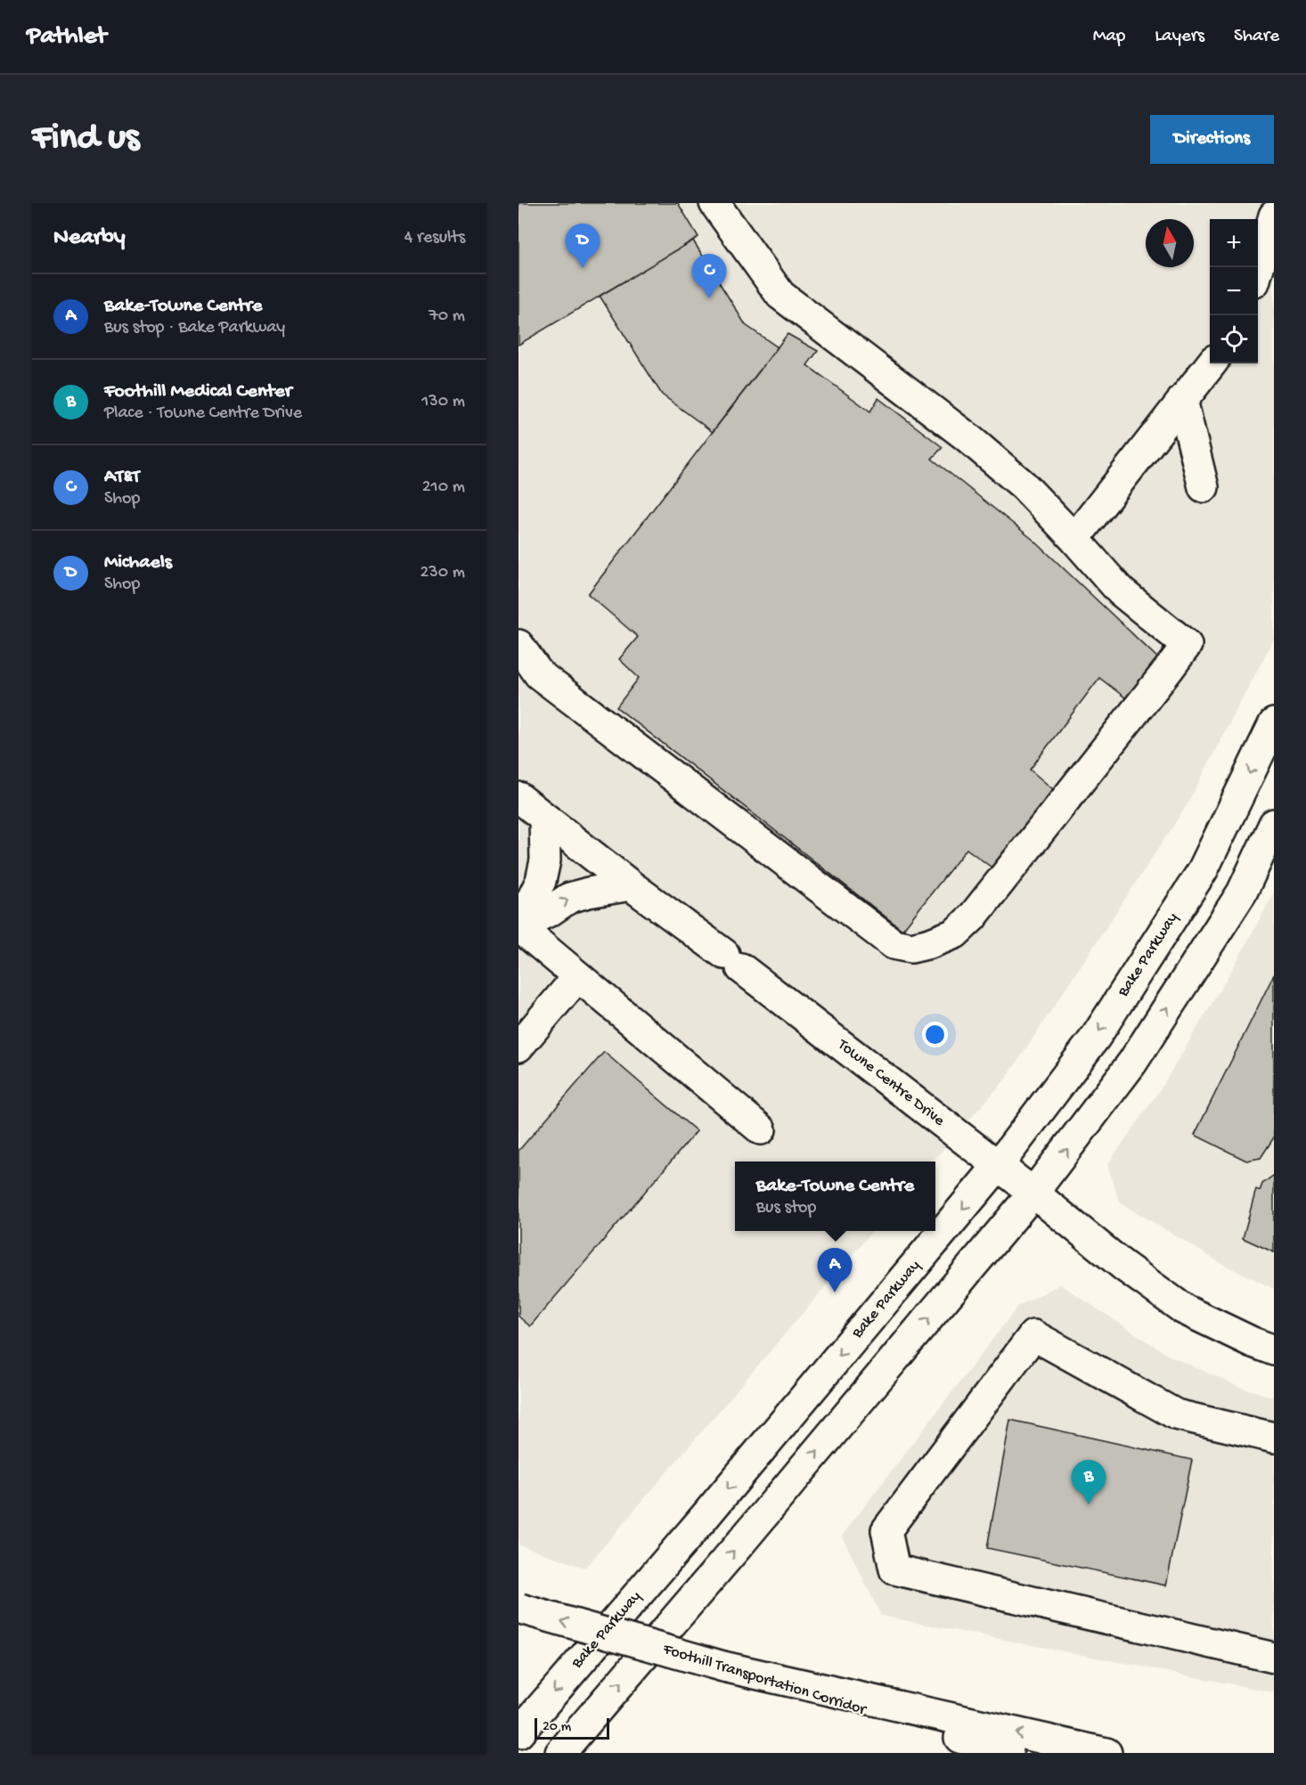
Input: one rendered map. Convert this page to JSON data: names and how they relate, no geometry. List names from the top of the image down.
{
  "streets": {
    "main road": ["Bake Parkway", "Towne Centre Drive", "Foothill Transportation Corridor"]
  },
  "crossings": [
    ["Bake Parkway", "Towne Centre Drive"]
  ],
  "one_way": ["Foothill Transportation Corridor"],
  "scale_bar": "20 m",
  "north": "top",
  "page": {
    "header": "Pathlet",
    "nav": ["Map", "Layers", "Share"],
    "buttons": "Directions",
    "title": "Find us",
    "heading": ["Nearby", "4 results"],
    "map_buttons": ["+", "−"],
    "pins": [
      "D",
      "C",
      "A",
      "B"
    ],
    "list": [
      {
        "mark": "A",
        "name": "Bake-Towne Centre",
        "note": "Bus stop · Bake Parkway",
        "value": "70 m"
      },
      {
        "mark": "B",
        "name": "Foothill Medical Center",
        "note": "Place · Towne Centre Drive",
        "value": "130 m"
      },
      {
        "mark": "C",
        "name": "AT&T",
        "note": "Shop",
        "value": "210 m"
      },
      {
        "mark": "D",
        "name": "Michaels",
        "note": "Shop",
        "value": "230 m"
      }
    ],
    "popup": ["Bake-Towne Centre", "Bus stop"],
    "scale": "20 m"
  }
}
